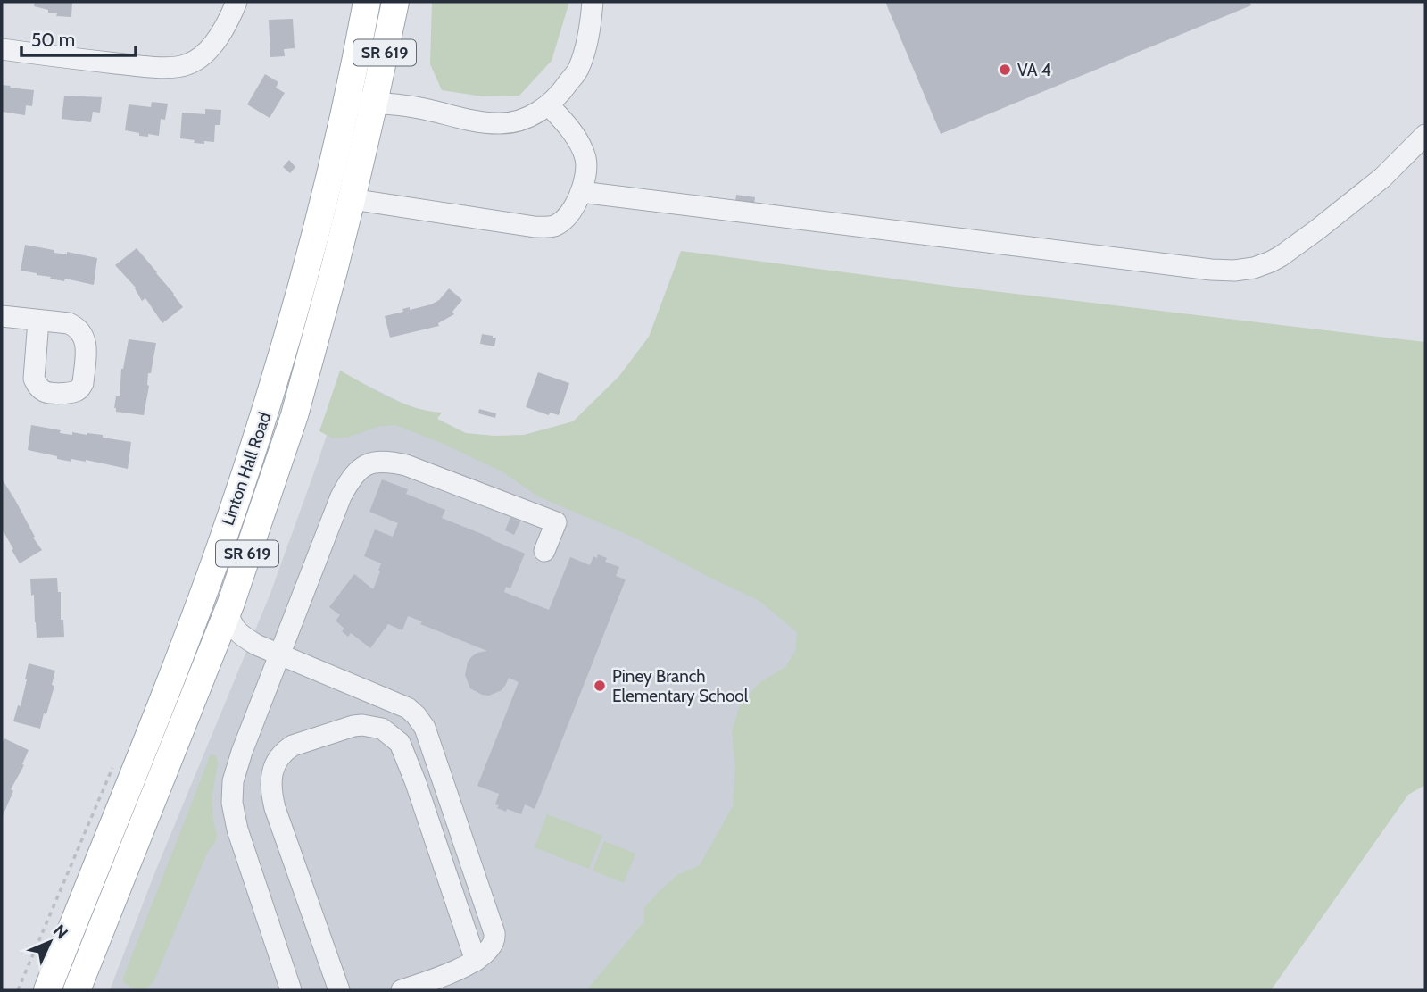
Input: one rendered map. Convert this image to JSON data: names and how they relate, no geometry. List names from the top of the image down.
{
  "streets": {
    "main road": ["SR 619", "Linton Hall Road"]
  },
  "places": ["VA 4", "Piney Branch Elementary School"],
  "scale_bar": "50 m",
  "north": "top right"
}
